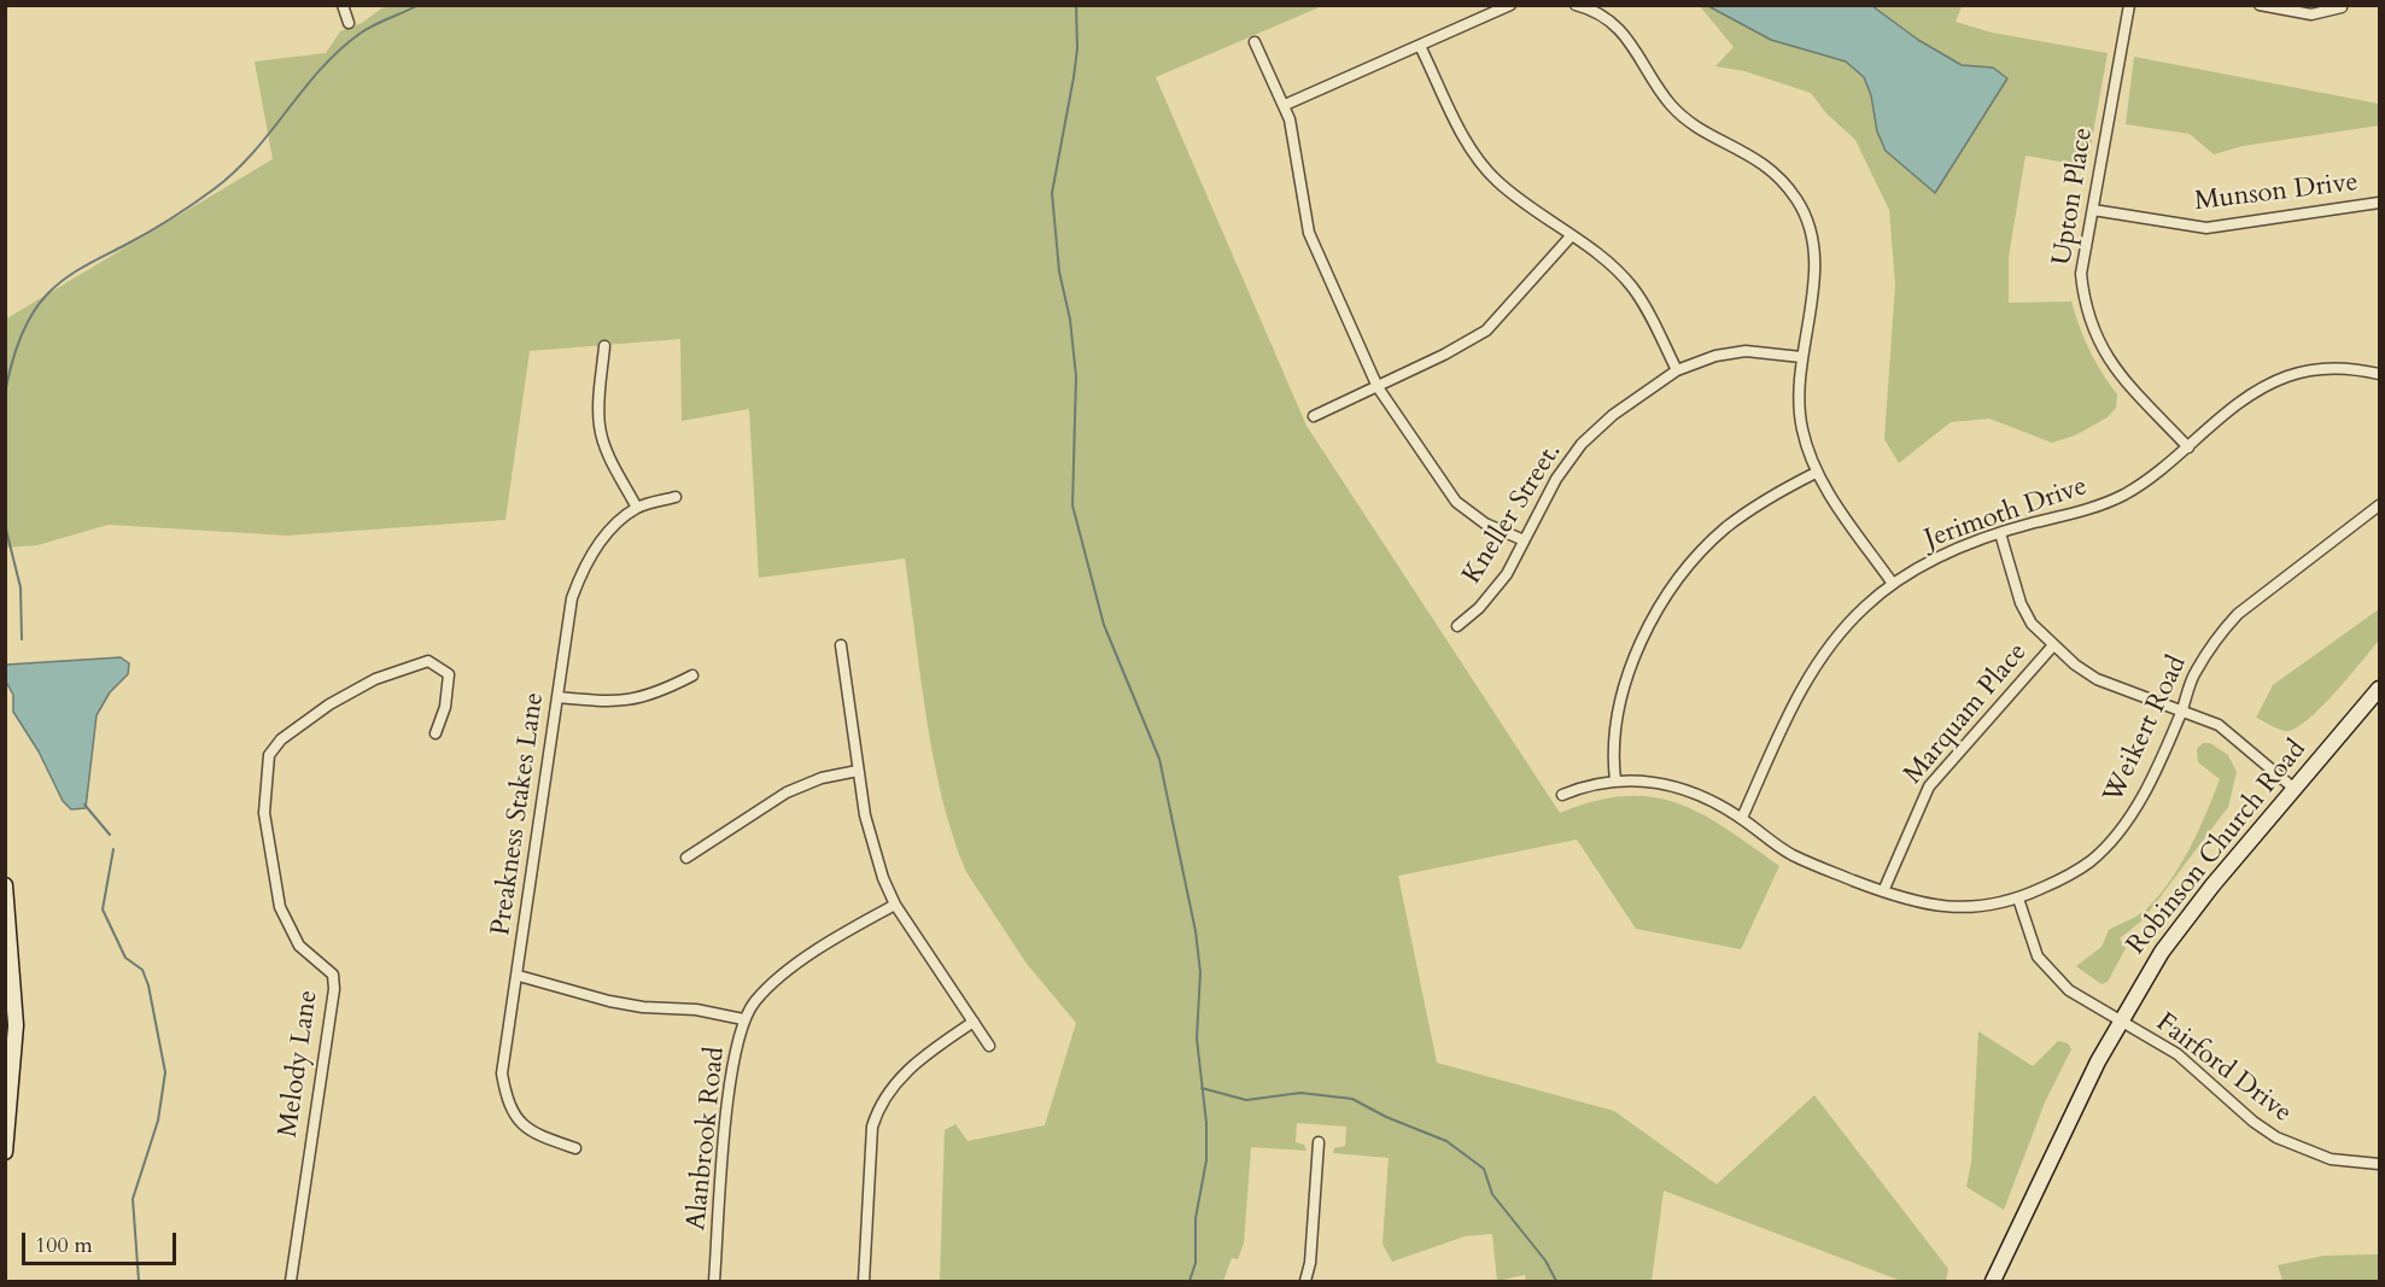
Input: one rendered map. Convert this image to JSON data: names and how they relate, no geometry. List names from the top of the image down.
{
  "streets": {
    "street": [
      "Munson Drive",
      "Upton Place",
      "Kneller Street.",
      "Jerimoth Drive",
      "Marquam Place",
      "Weikert Road",
      "Preakness Stakes Lane",
      "Robinson Church Road",
      "Melody Lane",
      "Fairford Drive",
      "Alanbrook Road"
    ]
  },
  "crossings": [
    ["Munson Drive", "Upton Place"],
    ["Upton Place", "Jerimoth Drive"],
    ["Jerimoth Drive", "Weikert Road"],
    ["Marquam Place", "Weikert Road"],
    ["Weikert Road", "Fairford Drive"],
    ["Robinson Church Road", "Fairford Drive"]
  ],
  "scale_bar": "100 m"
}
